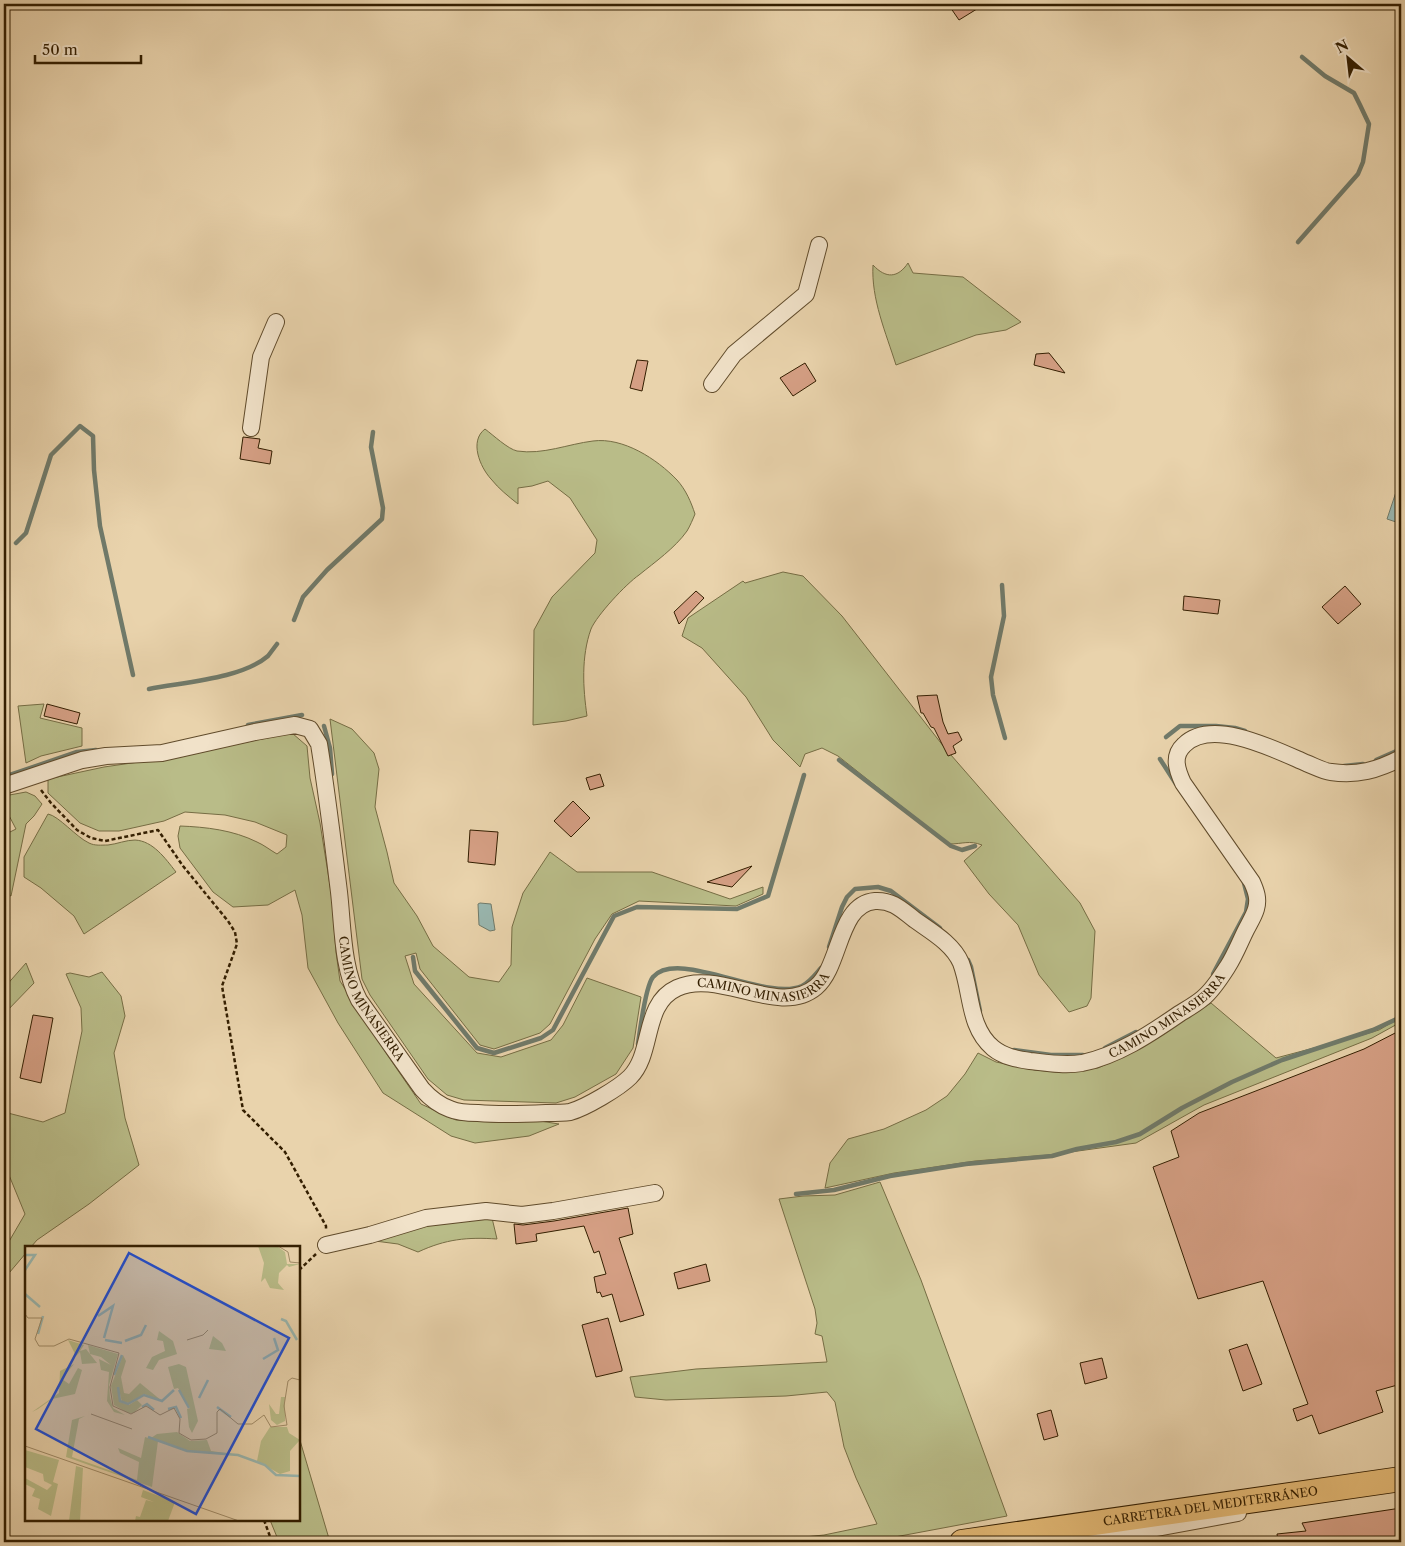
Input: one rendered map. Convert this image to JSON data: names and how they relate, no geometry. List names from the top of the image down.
{
  "streets": {
    "highway": ["CARRETERA DEL MEDITERRÁNEO"],
    "street": ["CAMINO MINASIERRA"]
  },
  "scale_bar": "50 m",
  "north": "top left"
}
